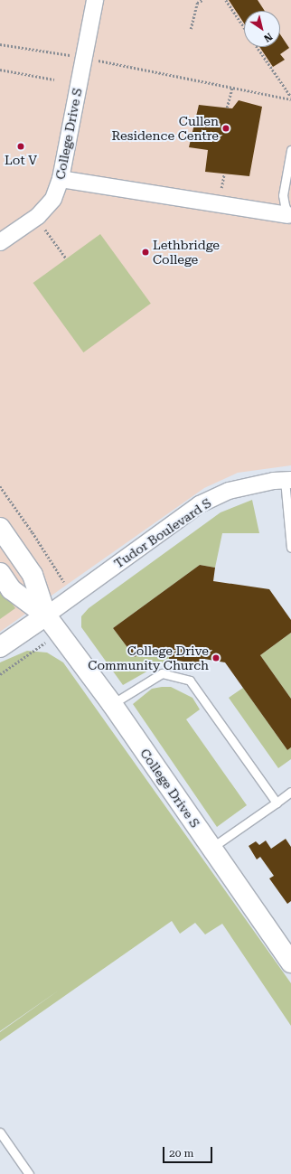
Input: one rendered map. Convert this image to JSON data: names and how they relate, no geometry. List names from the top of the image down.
{
  "streets": {
    "street": ["College Drive S", "Tudor Boulevard S"]
  },
  "crossings": [
    ["College Drive S", "Tudor Boulevard S"]
  ],
  "places": [
    "Cullen Residence Centre",
    "Lot V",
    "Lethbridge College",
    "College Drive Community Church"
  ],
  "scale_bar": "20 m",
  "north": "bottom right"
}
